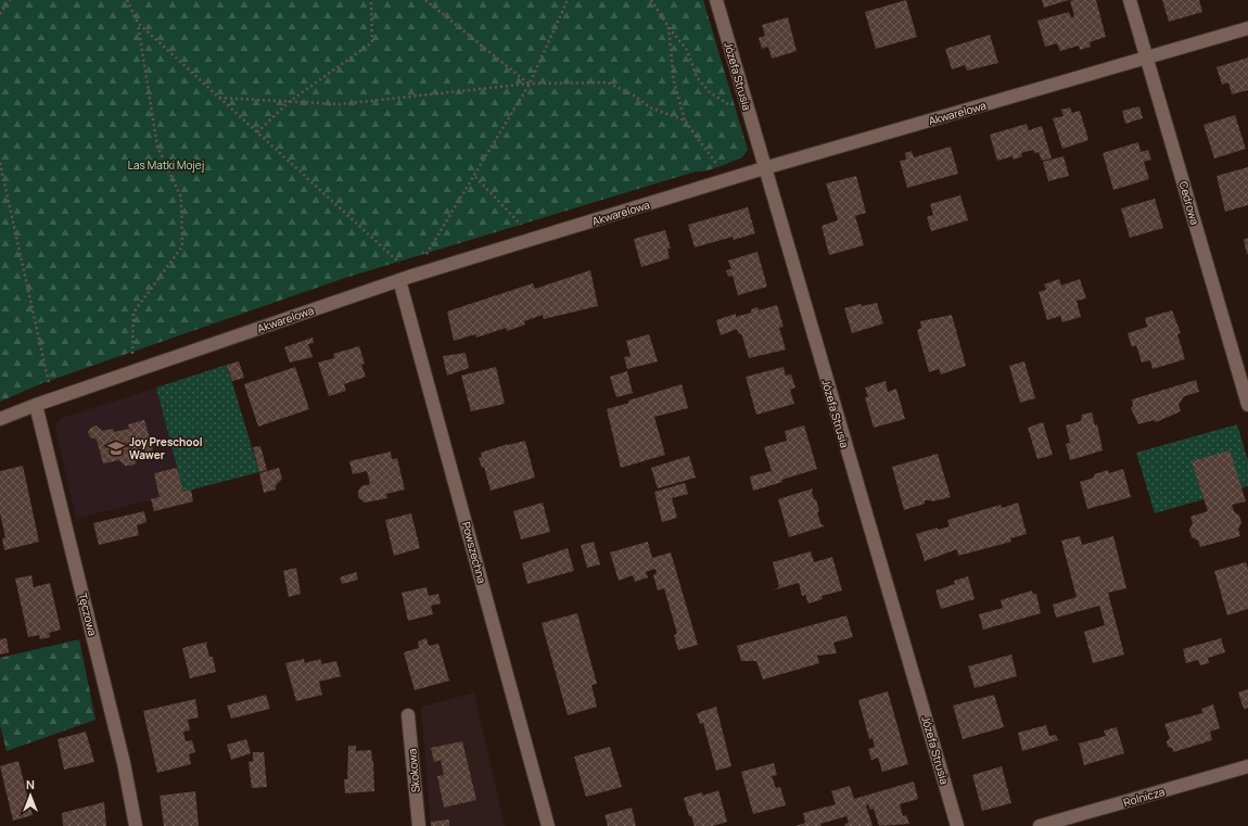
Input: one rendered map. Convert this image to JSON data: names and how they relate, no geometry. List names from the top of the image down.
{
  "streets": {
    "street": [
      "Józefa Strusia",
      "Akwarelowa",
      "Cedrowa",
      "Powszechna",
      "Tęczowa",
      "Skokowa",
      "Rolnicza"
    ]
  },
  "crossings": [
    ["Józefa Strusia", "Akwarelowa"],
    ["Akwarelowa", "Cedrowa"],
    ["Akwarelowa", "Powszechna"],
    ["Akwarelowa", "Tęczowa"]
  ],
  "parks": ["Las Matki Mojej"],
  "places": {
    "school or university": ["Joy Preschool Wawer"]
  },
  "north": "top"
}
